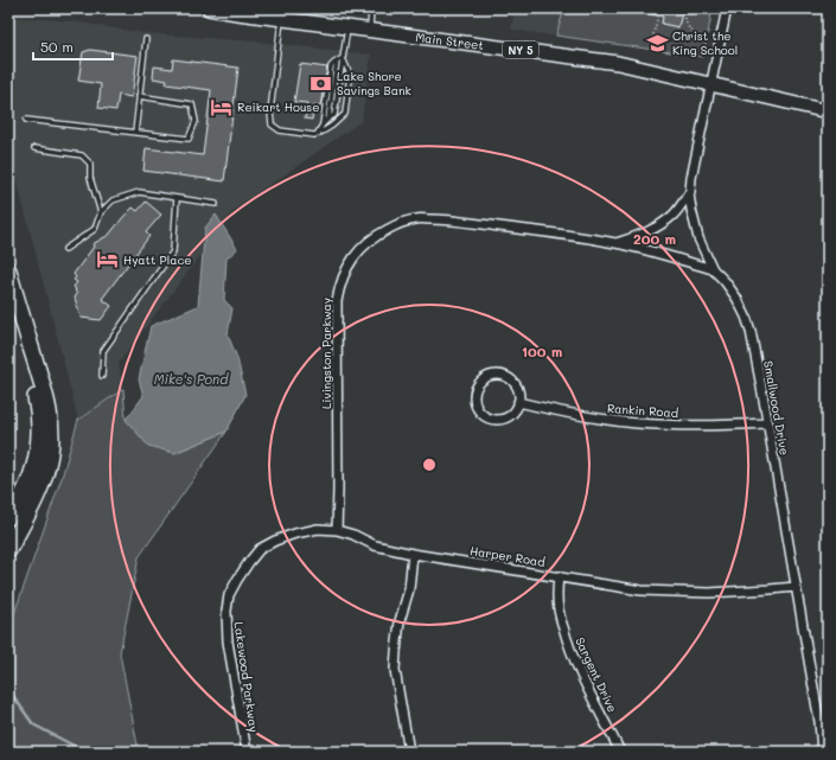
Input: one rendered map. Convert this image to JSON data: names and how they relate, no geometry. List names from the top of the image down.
{
  "streets": {
    "main road": ["Main Street", "NY 5"],
    "street": [
      "Livingston Parkway",
      "Smallwood Drive",
      "Rankin Road",
      "Harper Road",
      "Sargent Drive",
      "Lakewood Parkway"
    ]
  },
  "crossings": [
    ["Main Street", "Smallwood Drive"],
    ["Livingston Parkway", "Smallwood Drive"],
    ["Livingston Parkway", "Harper Road"],
    ["Smallwood Drive", "Rankin Road"],
    ["Smallwood Drive", "Harper Road"],
    ["Harper Road", "Sargent Drive"],
    ["Harper Road", "Lakewood Parkway"]
  ],
  "water": ["Mike's Pond"],
  "places": {
    "school or university": ["Christ the King School"],
    "bank": ["Lake Shore Savings Bank"],
    "hotel": ["Reikart House", "Hyatt Place"]
  },
  "scale_bar": "50 m",
  "rings": ["200 m", "100 m"]
}
